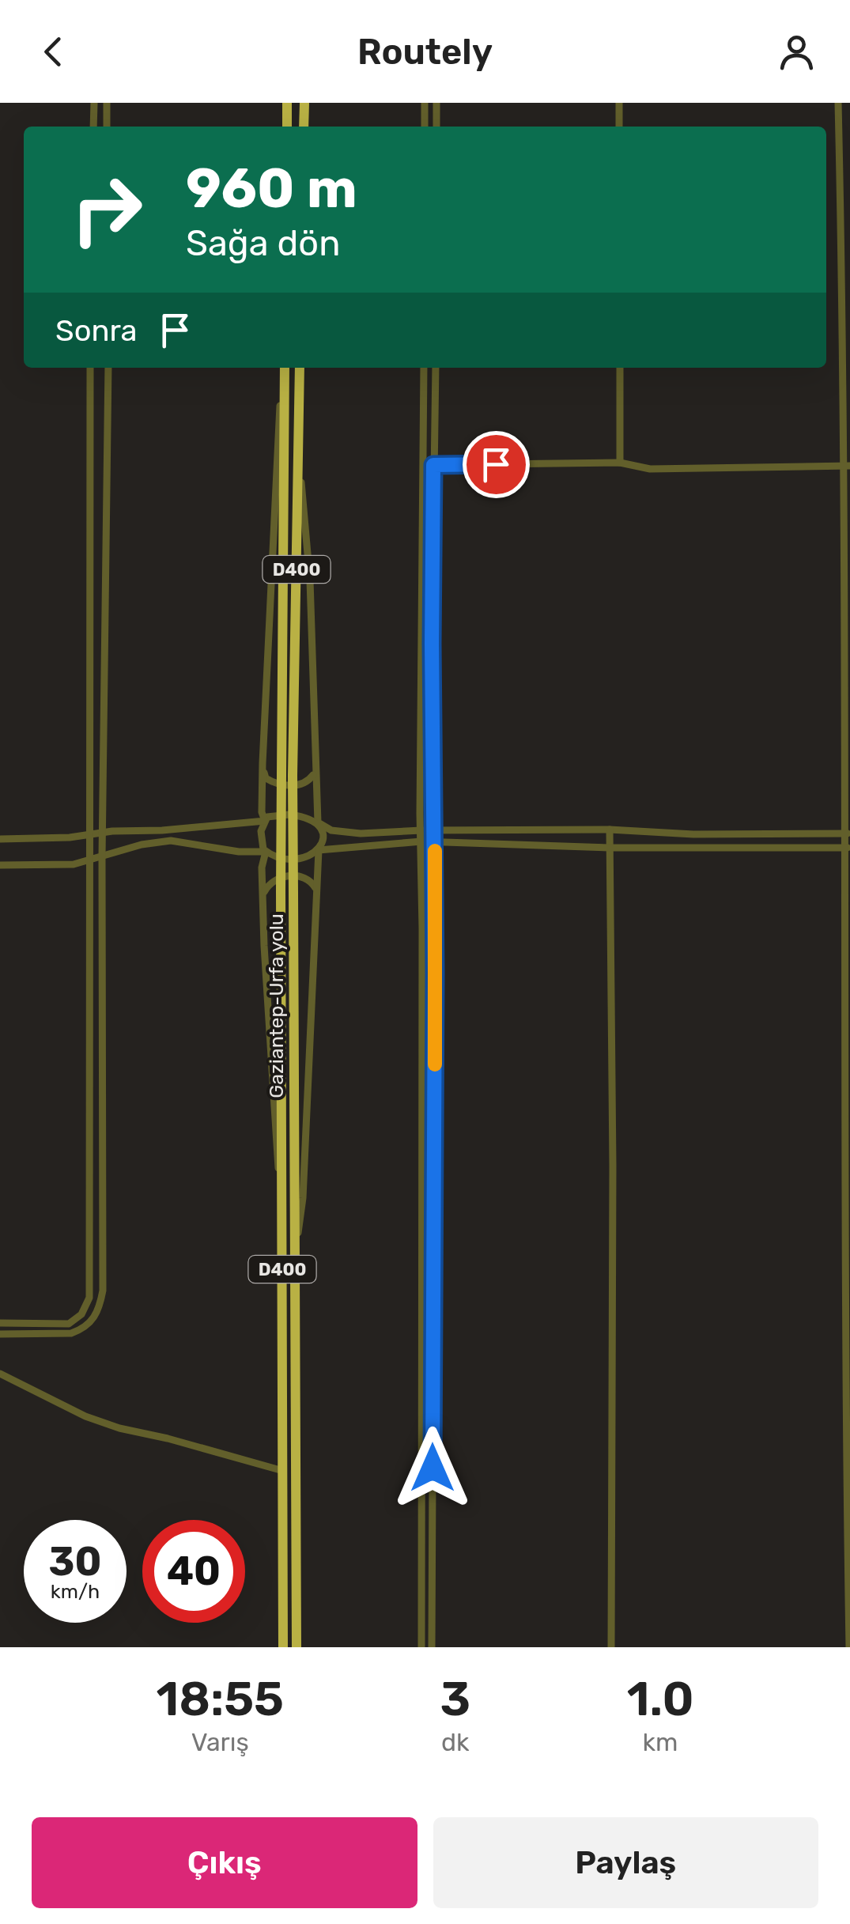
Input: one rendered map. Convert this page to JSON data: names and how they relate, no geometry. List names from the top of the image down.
{
  "streets": {
    "highway": ["D400", "Gaziantep-Urfa yolu"]
  },
  "page": {
    "header": "Routely",
    "turn": ["960 m", "Sağa dön"],
    "then": "Sonra",
    "speed": "30 km/h",
    "limit": "40",
    "eta": [
      "18:55",
      "Varış",
      "3",
      "dk",
      "1.0",
      "km"
    ],
    "buttons": ["Çıkış", "Paylaş"]
  }
}
